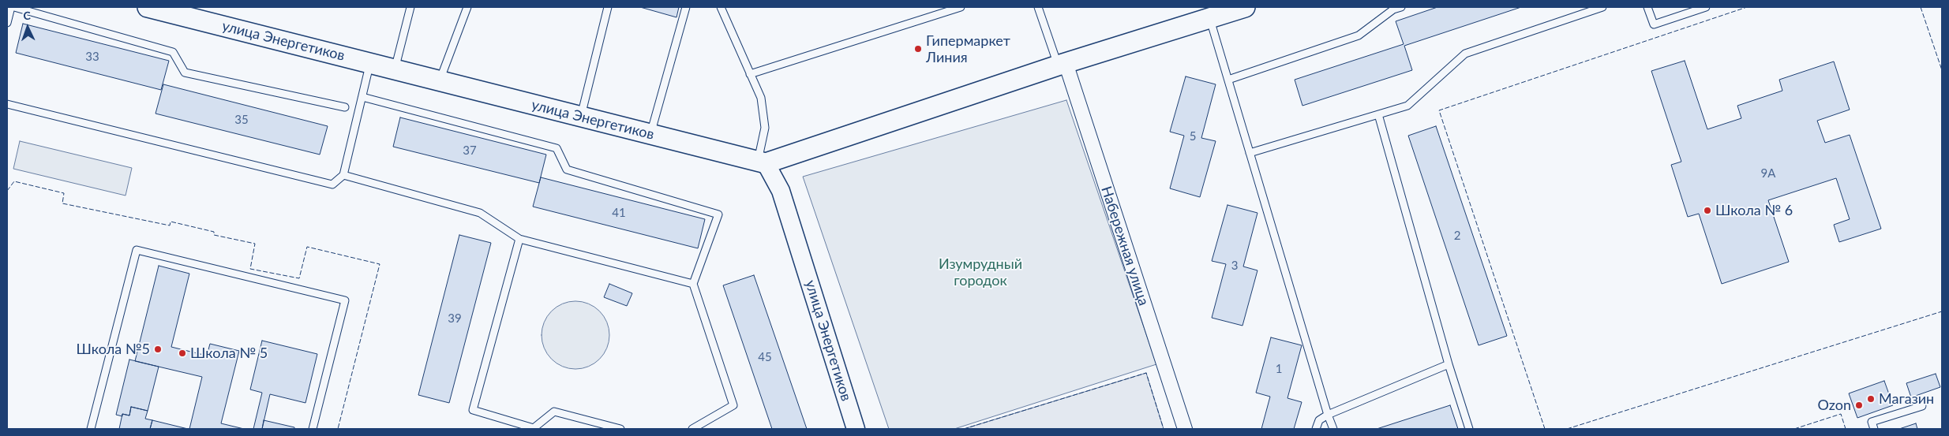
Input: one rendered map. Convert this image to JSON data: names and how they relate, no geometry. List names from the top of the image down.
{
  "streets": {
    "main road": ["улица Энергетиков"],
    "street": ["Набережная улица"]
  },
  "parks": ["Изумрудный городок"],
  "places": [
    "Гипермаркет Линия",
    "Школа № 6",
    "Школа №5",
    "Школа № 5",
    "Магазин",
    "Ozon"
  ],
  "house_numbers": [
    "33",
    "35",
    "5",
    "37",
    "9А",
    "41",
    "2",
    "3",
    "39",
    "45",
    "1"
  ],
  "north": "top"
}
